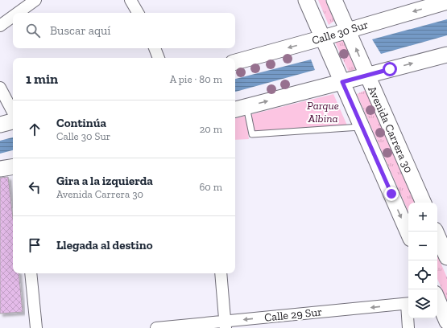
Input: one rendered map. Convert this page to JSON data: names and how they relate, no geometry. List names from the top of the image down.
{
  "streets": {
    "main road": ["Calle 30 Sur", "Avenida Carrera 30"],
    "street": ["Calle 29 Sur"]
  },
  "crossings": [
    ["Calle 30 Sur", "Avenida Carrera 30"]
  ],
  "one_way": ["Calle 29 Sur"],
  "parks": ["Parque Albina"],
  "page": {
    "search": "Buscar aquí",
    "heading": ["1 min", "A pie · 80 m"],
    "list": [
      ["Continúa", "Calle 30 Sur", "20 m"],
      ["Gira a la izquierda", "Avenida Carrera 30", "60 m"],
      "Llegada al destino"
    ],
    "map_buttons": ["+", "−"]
  }
}
